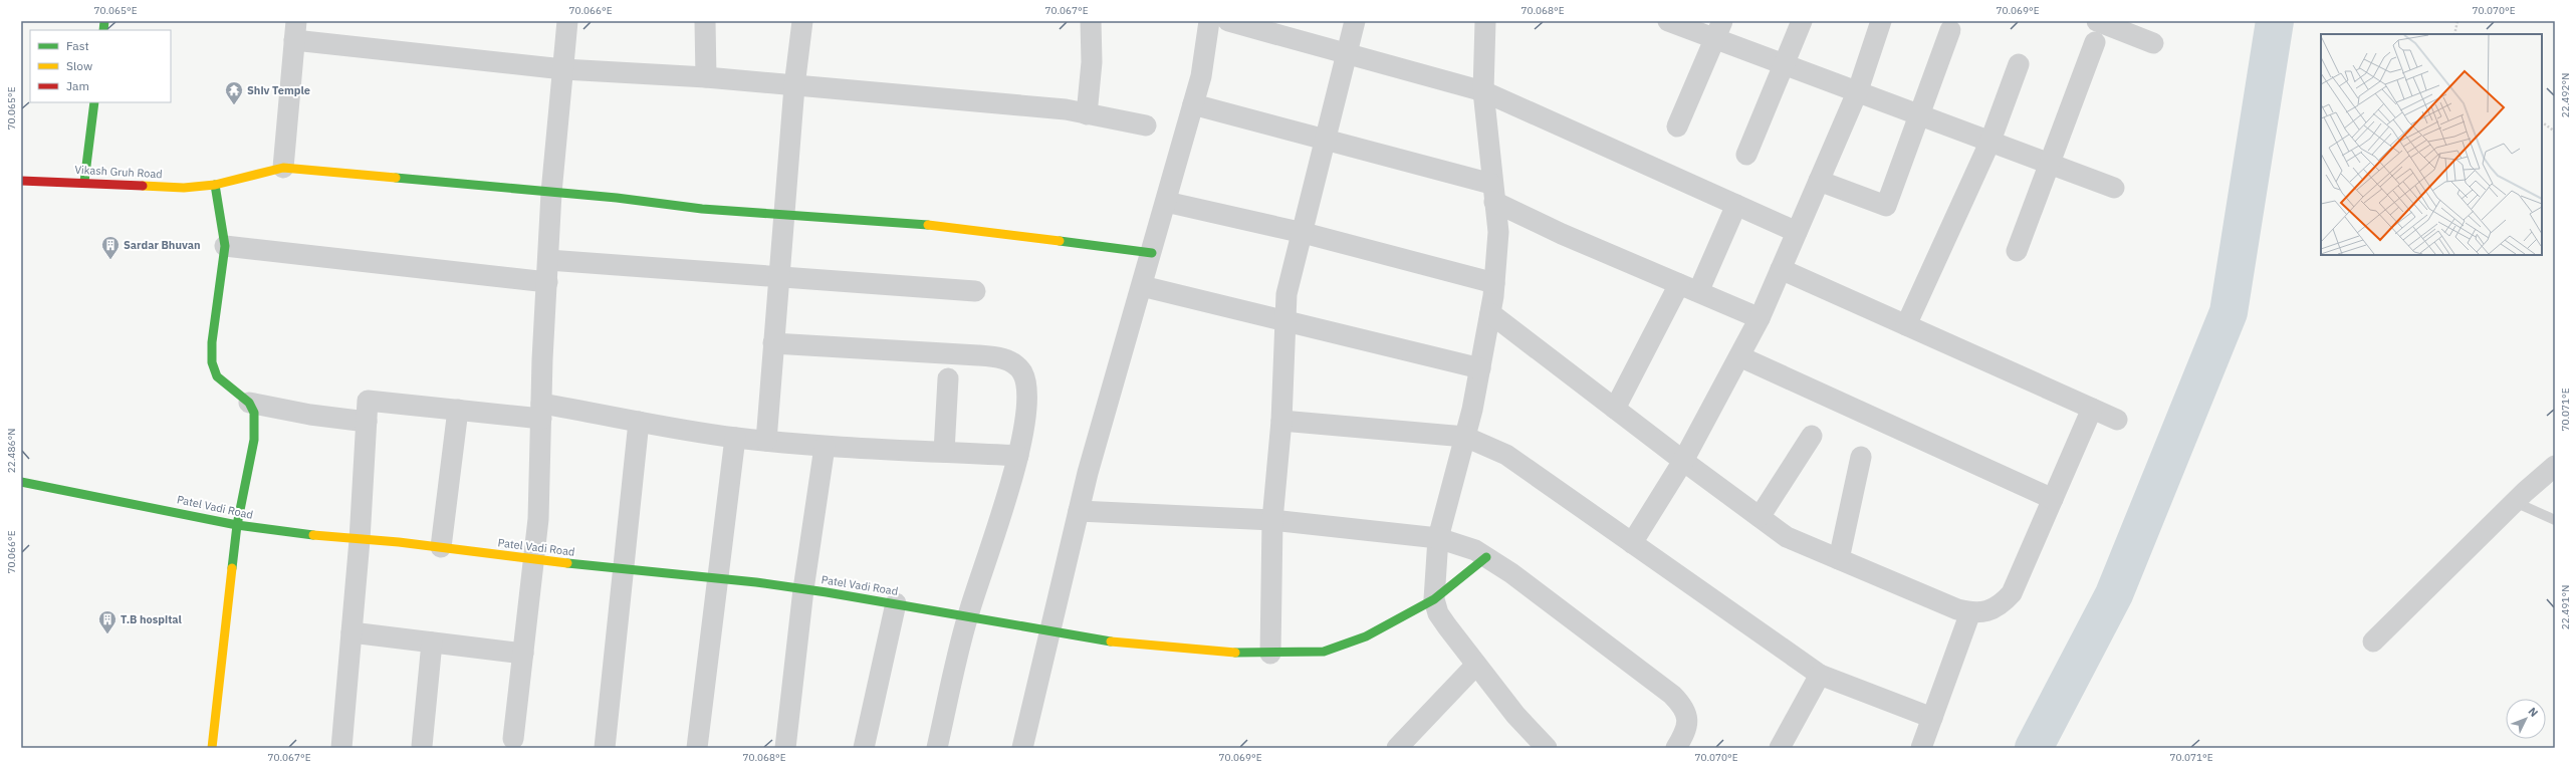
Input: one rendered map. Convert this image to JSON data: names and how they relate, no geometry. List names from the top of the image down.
{
  "streets": {
    "street": ["Vikash Gruh Road", "Patel Vadi Road"]
  },
  "places": {
    "temple": ["Shiv Temple"],
    "building": ["Sardar Bhuvan", "T.B hospital"]
  },
  "legend": ["Fast", "Slow", "Jam"],
  "north": "top right",
  "coordinates": [
    "70.065°E",
    "70.066°E",
    "70.067°E",
    "70.068°E",
    "70.069°E",
    "70.070°E",
    "22.492°N",
    "70.071°E",
    "22.486°N",
    "22.491°N"
  ]
}
